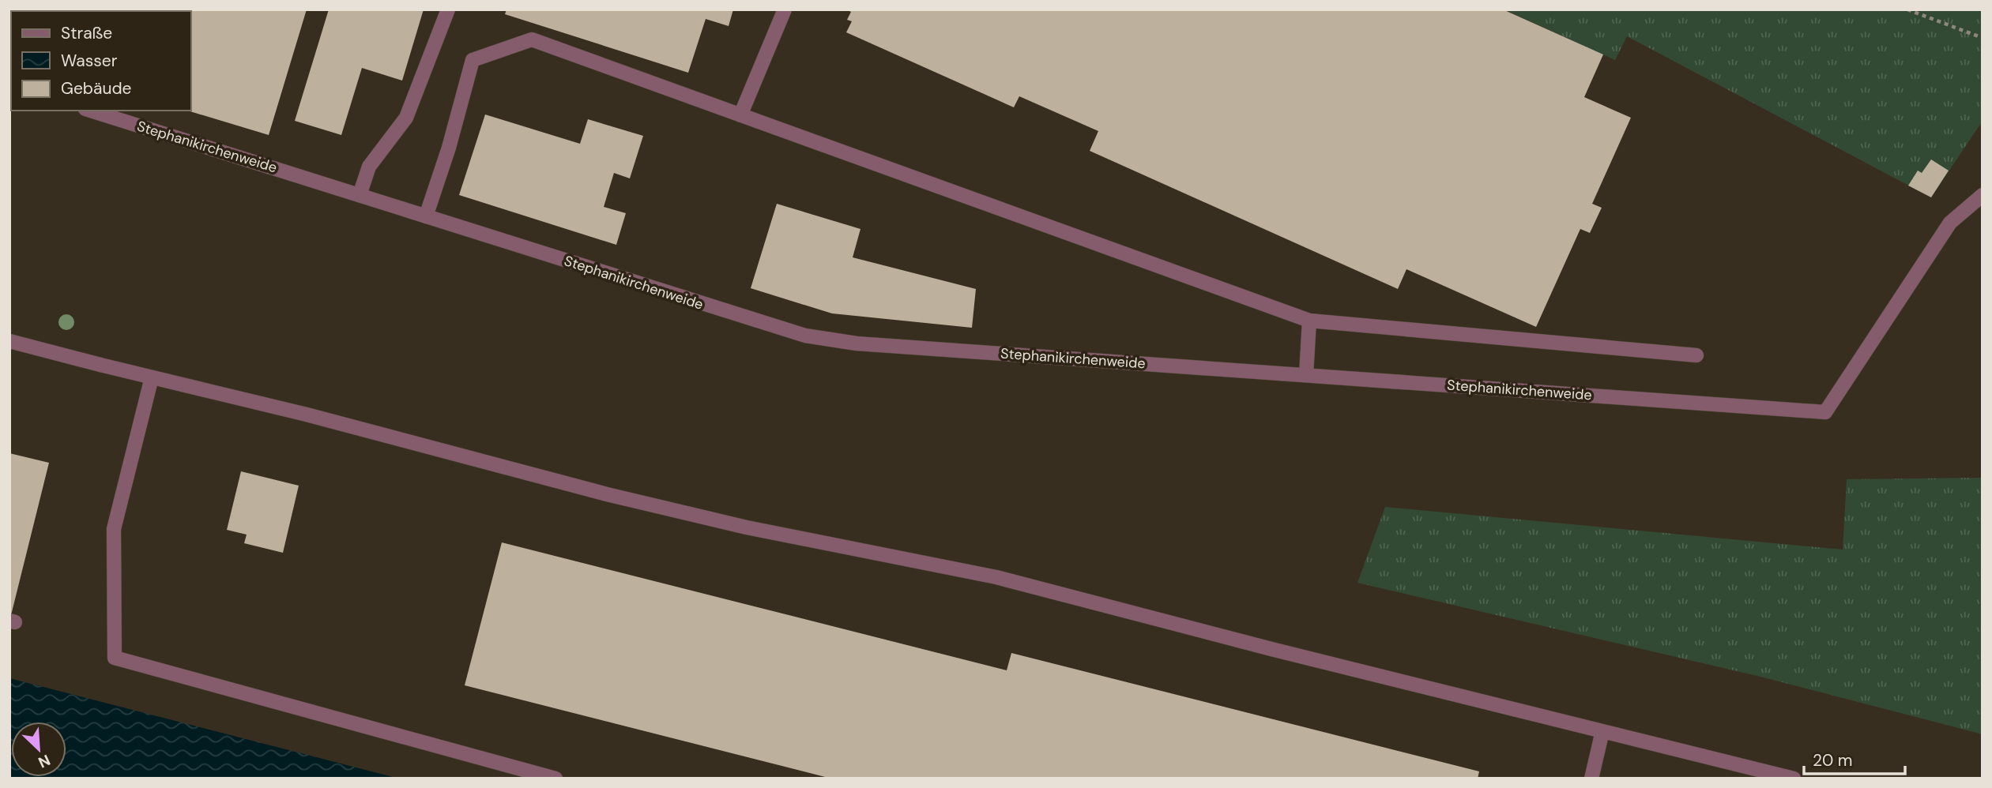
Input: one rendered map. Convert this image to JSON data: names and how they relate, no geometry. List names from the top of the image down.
{
  "streets": {
    "street": ["Stephanikirchenweide"]
  },
  "legend": ["Straße", "Wasser", "Gebäude"],
  "scale_bar": "20 m",
  "north": "bottom right"
}
